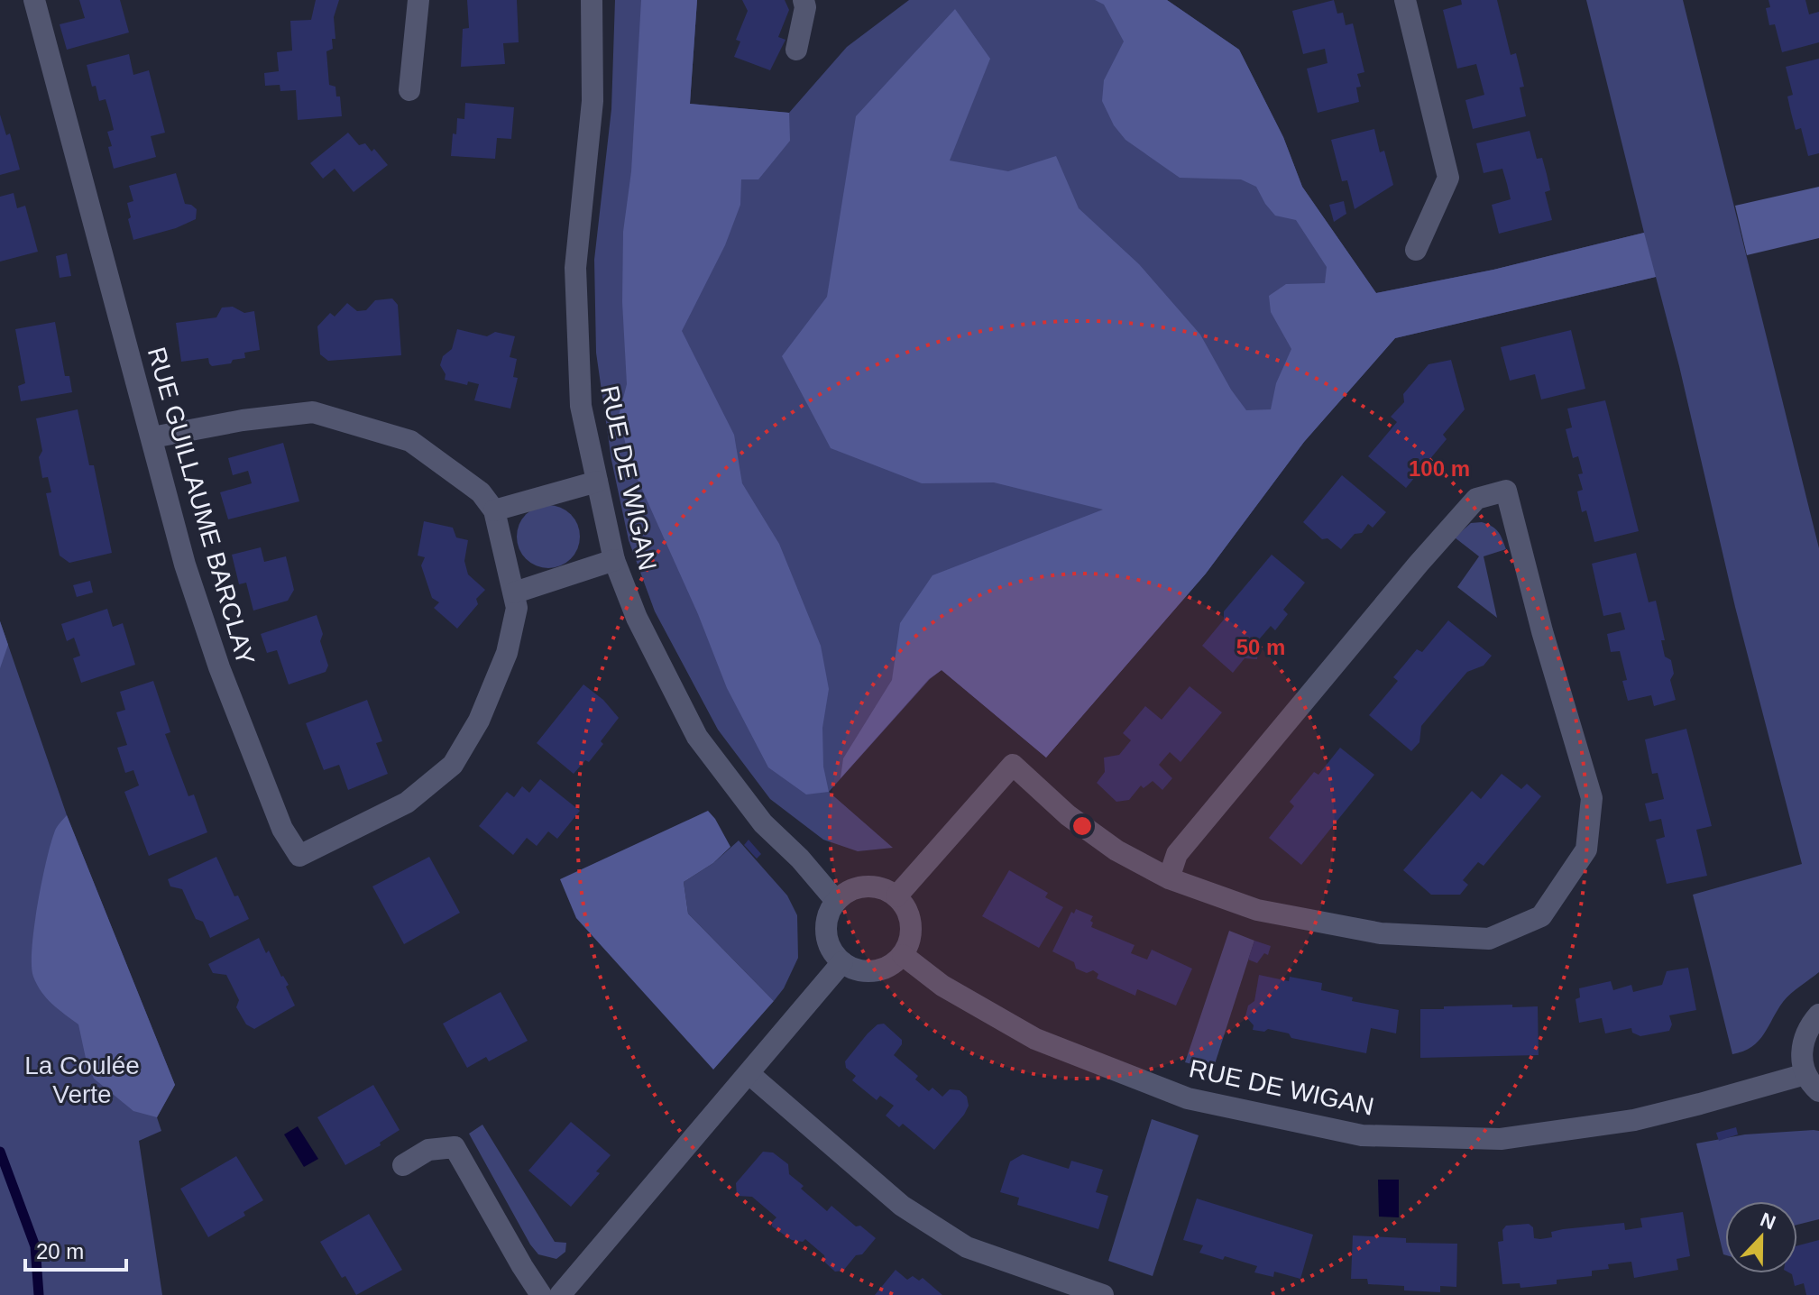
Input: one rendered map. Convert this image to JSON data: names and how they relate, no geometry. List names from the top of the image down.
{
  "streets": {
    "street": ["RUE DE WIGAN", "RUE GUILLAUME BARCLAY"]
  },
  "parks": ["La Coulée Verte"],
  "scale_bar": "20 m",
  "north": "top",
  "rings": ["100 m", "50 m"]
}
